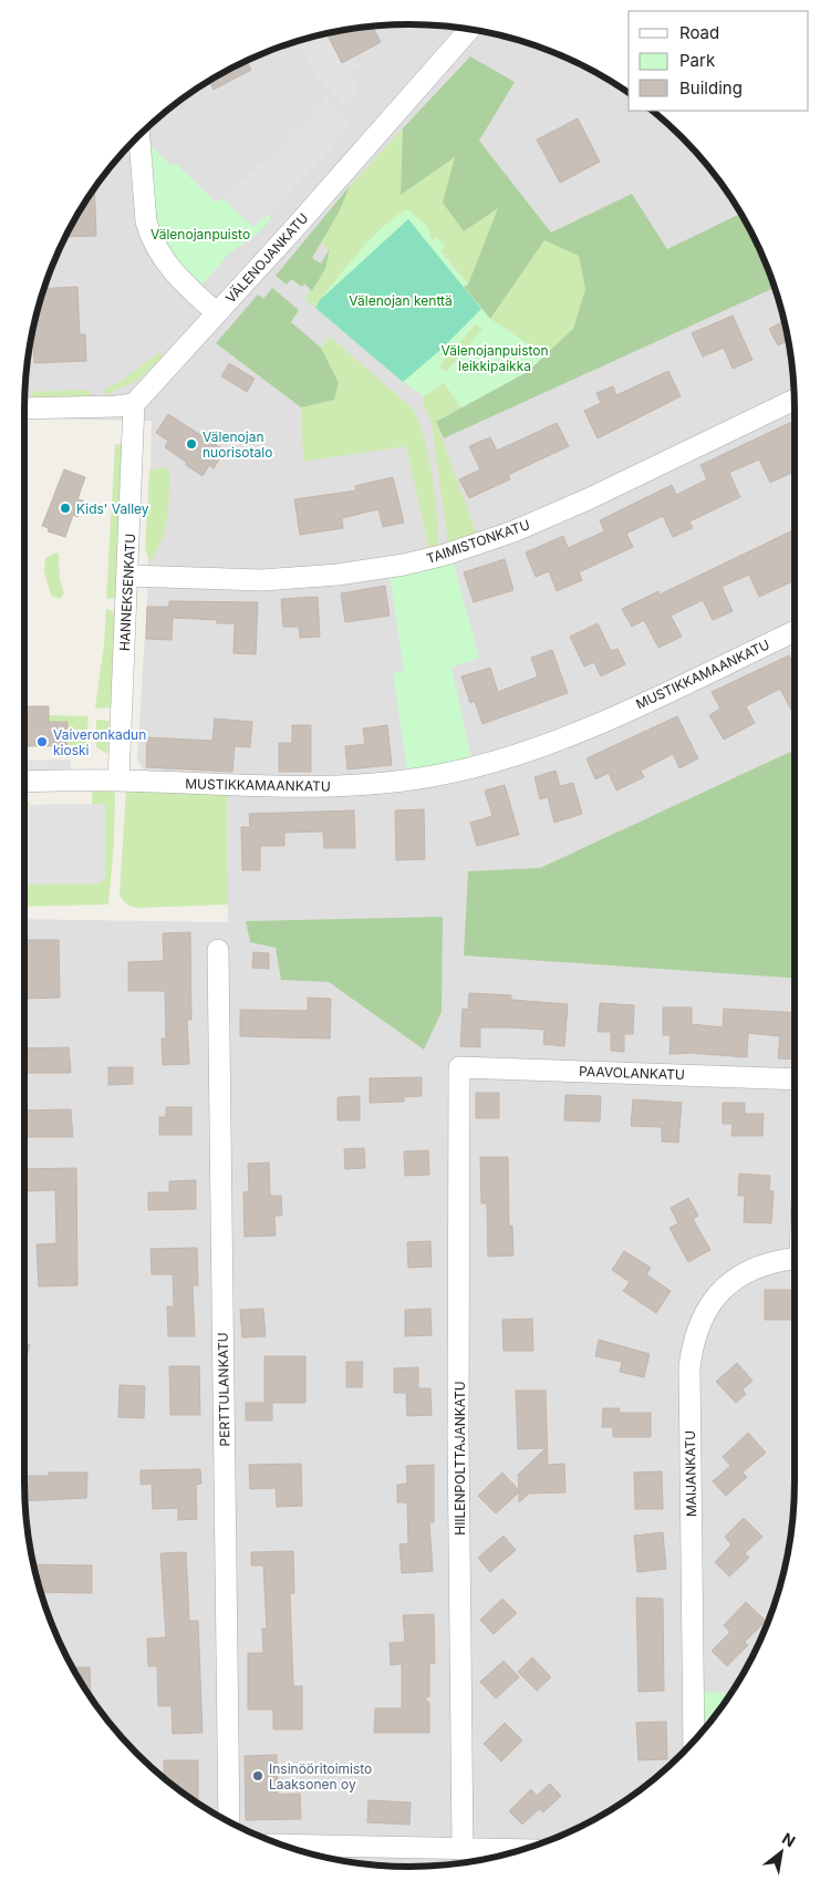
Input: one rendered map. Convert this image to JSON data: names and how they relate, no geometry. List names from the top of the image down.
{
  "streets": {
    "street": [
      "VÄLENOJANKATU",
      "TAIMISTONKATU",
      "HANNEKSENKATU",
      "MUSTIKKAMAANKATU",
      "PAAVOLANKATU",
      "PERTTULANKATU",
      "HIILENPOLTTAJANKATU",
      "MAIJANKATU"
    ]
  },
  "crossings": [
    ["VÄLENOJANKATU", "HANNEKSENKATU"],
    ["TAIMISTONKATU", "HANNEKSENKATU"],
    ["HANNEKSENKATU", "MUSTIKKAMAANKATU"],
    ["PAAVOLANKATU", "HIILENPOLTTAJANKATU"]
  ],
  "parks": ["Välenojanpuisto", "Välenojan kenttä", "Välenojanpuiston leikkipaikka"],
  "places": [
    "Välenojan nuorisotalo",
    "Kids' Valley",
    "Vaiveronkadun kioski",
    "Insinööritoimisto Laaksonen oy"
  ],
  "legend": ["Road", "Park", "Building"],
  "north": "top right"
}
